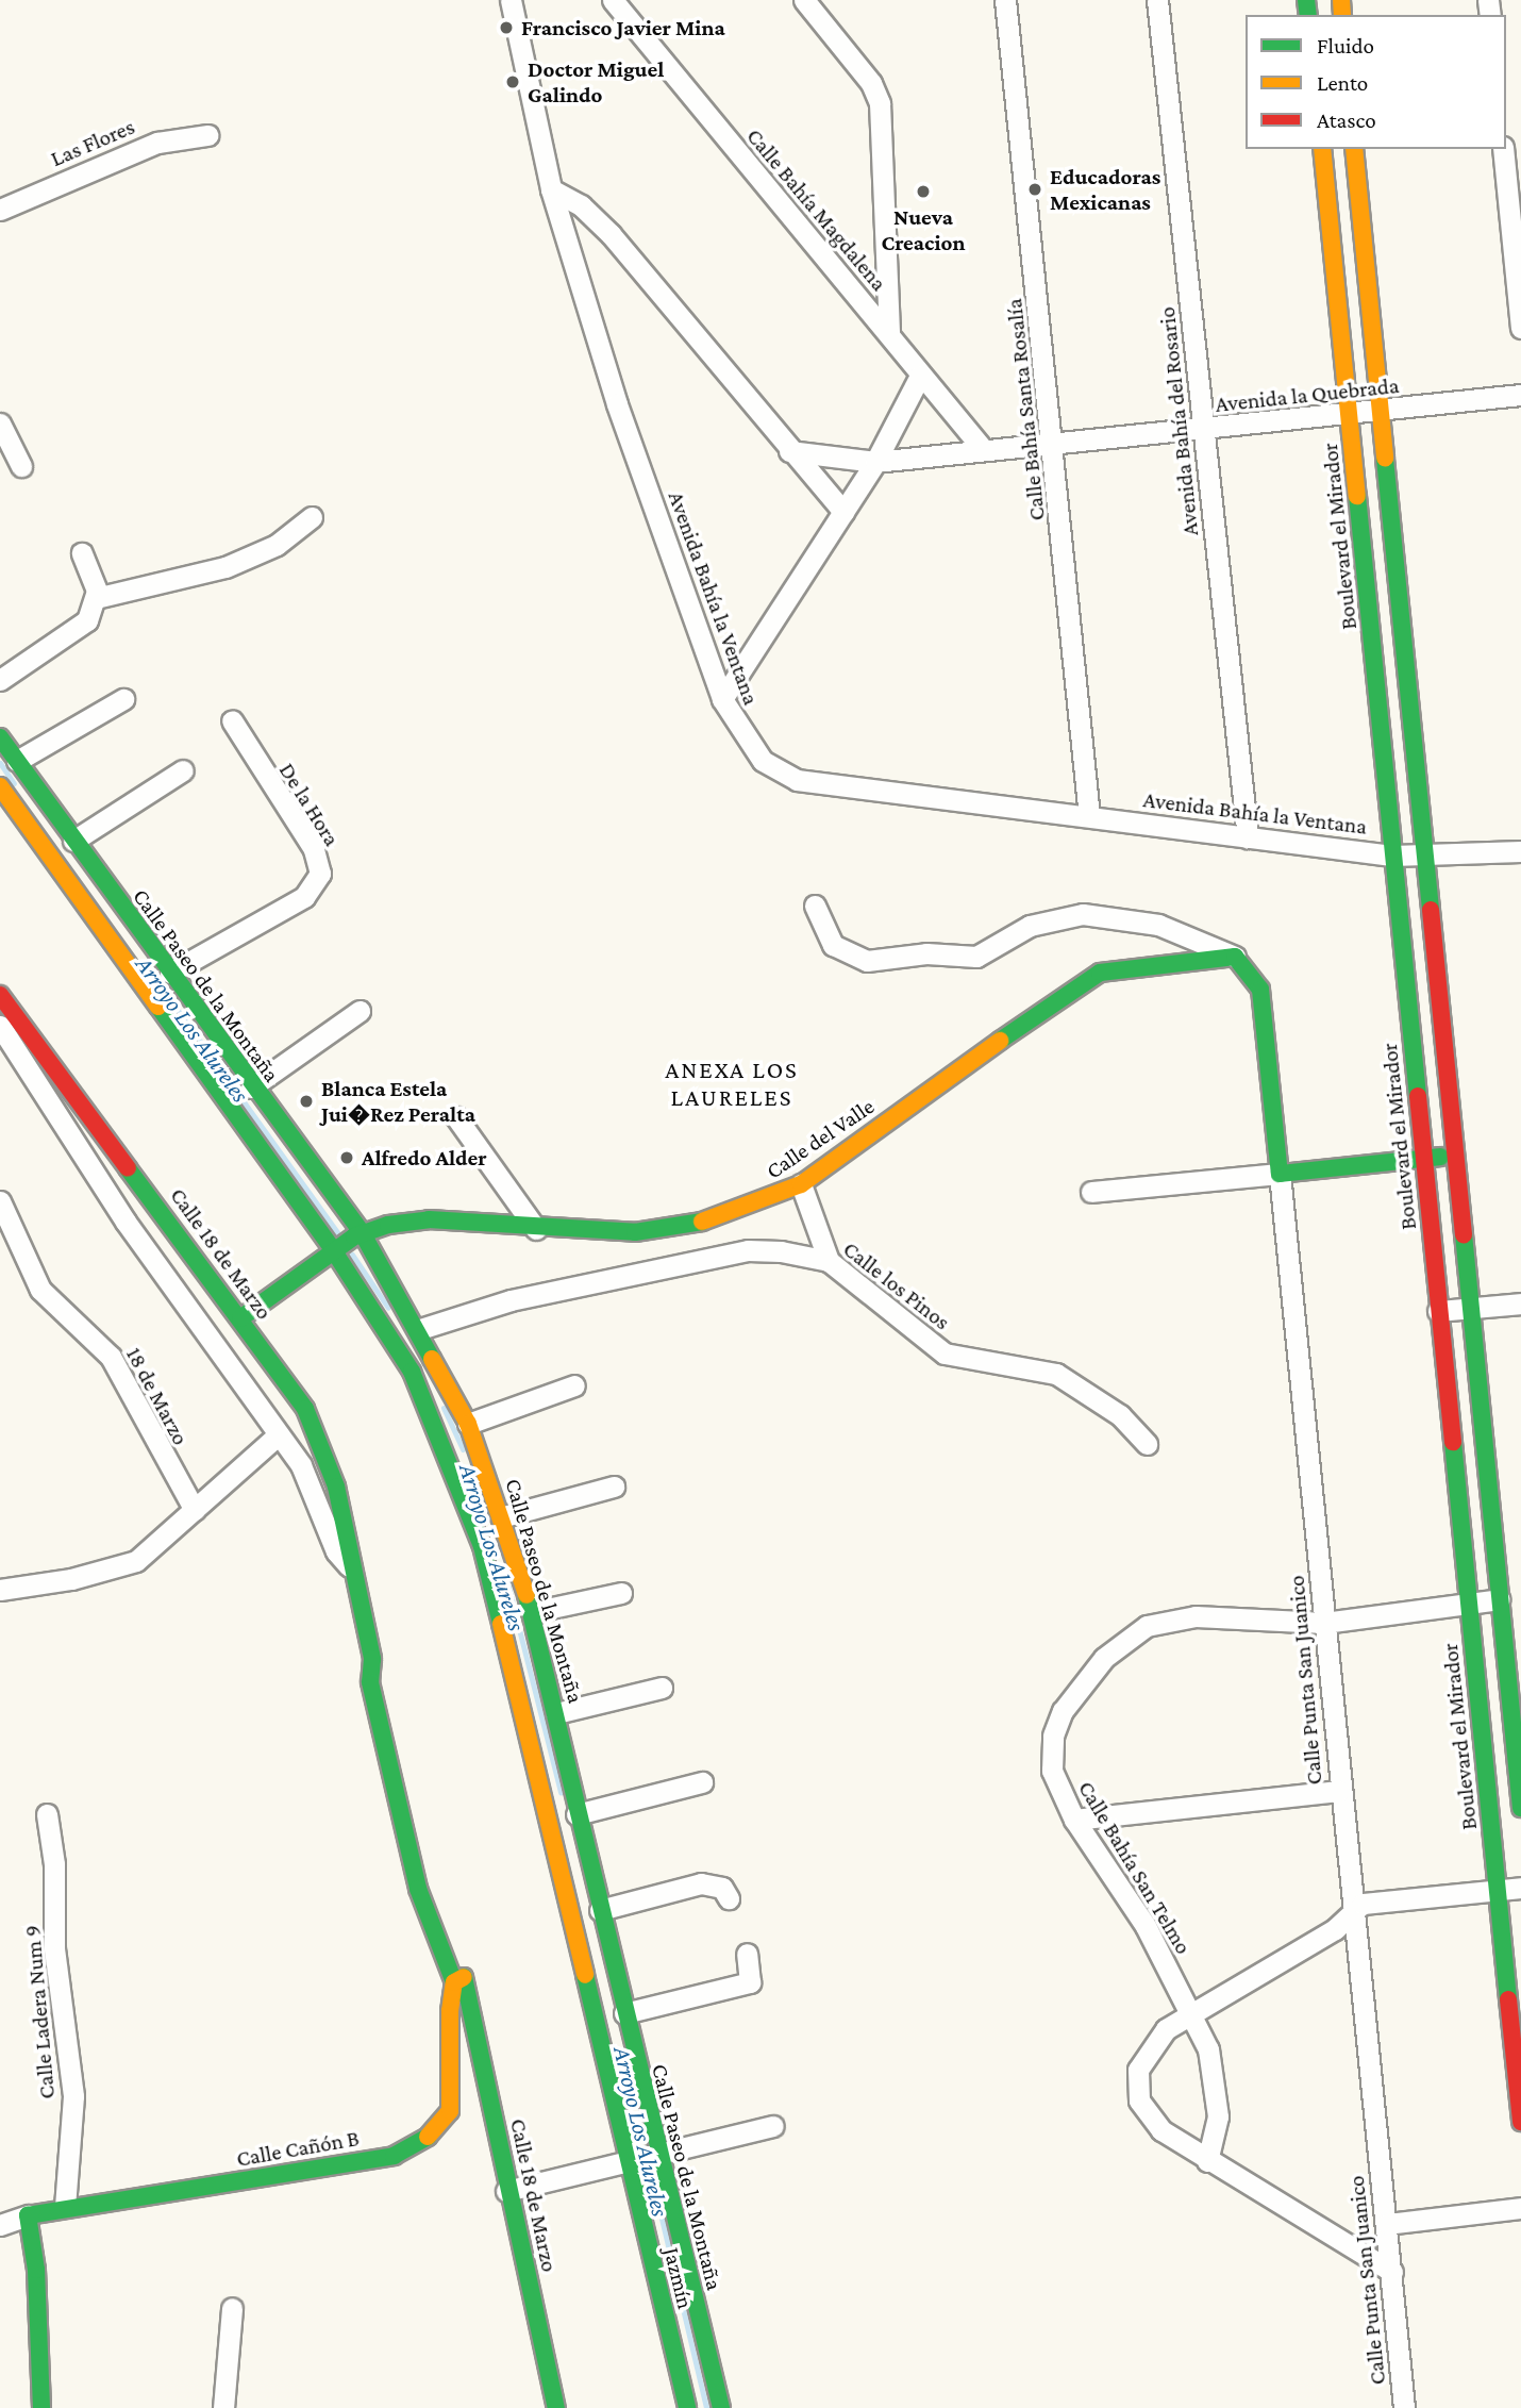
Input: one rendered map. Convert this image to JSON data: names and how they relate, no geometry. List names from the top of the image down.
{
  "streets": {
    "main road": [
      "Boulevard el Mirador",
      "Calle Paseo de la Montaña",
      "Calle del Valle",
      "Calle 18 de Marzo",
      "Calle Punta San Juanico",
      "Calle Cañón B",
      "Jazmín"
    ],
    "street": [
      "Las Flores",
      "Calle Bahía Magdalena",
      "Avenida la Quebrada",
      "Calle Bahía Santa Rosalía",
      "Avenida Bahía del Rosario",
      "Avenida Bahía la Ventana",
      "De la Hora",
      "Calle los Pinos",
      "18 de Marzo",
      "Calle Bahía San Telmo",
      "Calle Ladera Num 9"
    ]
  },
  "crossings": [
    ["Calle Bahía Magdalena", "Avenida la Quebrada"],
    ["Avenida la Quebrada", "Calle Bahía Santa Rosalía"],
    ["Avenida la Quebrada", "Avenida Bahía del Rosario"],
    ["Avenida la Quebrada", "Boulevard el Mirador"],
    ["Calle Bahía Santa Rosalía", "Avenida Bahía la Ventana"],
    ["Avenida Bahía del Rosario", "Avenida Bahía la Ventana"],
    ["Boulevard el Mirador", "Avenida Bahía la Ventana"],
    ["Boulevard el Mirador", "Calle Bahía San Telmo"],
    ["De la Hora", "Calle Paseo de la Montaña"],
    ["Calle Paseo de la Montaña", "Calle del Valle"],
    ["Calle Paseo de la Montaña", "Calle los Pinos"],
    ["Calle del Valle", "Calle 18 de Marzo"],
    ["Calle del Valle", "Calle Punta San Juanico"],
    ["Calle 18 de Marzo", "Calle Cañón B"],
    ["Calle Punta San Juanico", "Calle Bahía San Telmo"],
    ["Calle Ladera Num 9", "Calle Cañón B"]
  ],
  "districts": ["ANEXA LOS LAURELES"],
  "water": ["Arroyo Los Alureles"],
  "places": [
    "Francisco Javier Mina",
    "Doctor Miguel Galindo",
    "Educadoras Mexicanas",
    "Nueva Creacion",
    "Blanca Estela Jui�Rez Peralta",
    "Alfredo Alder"
  ],
  "legend": ["Fluido", "Lento", "Atasco"]
}
